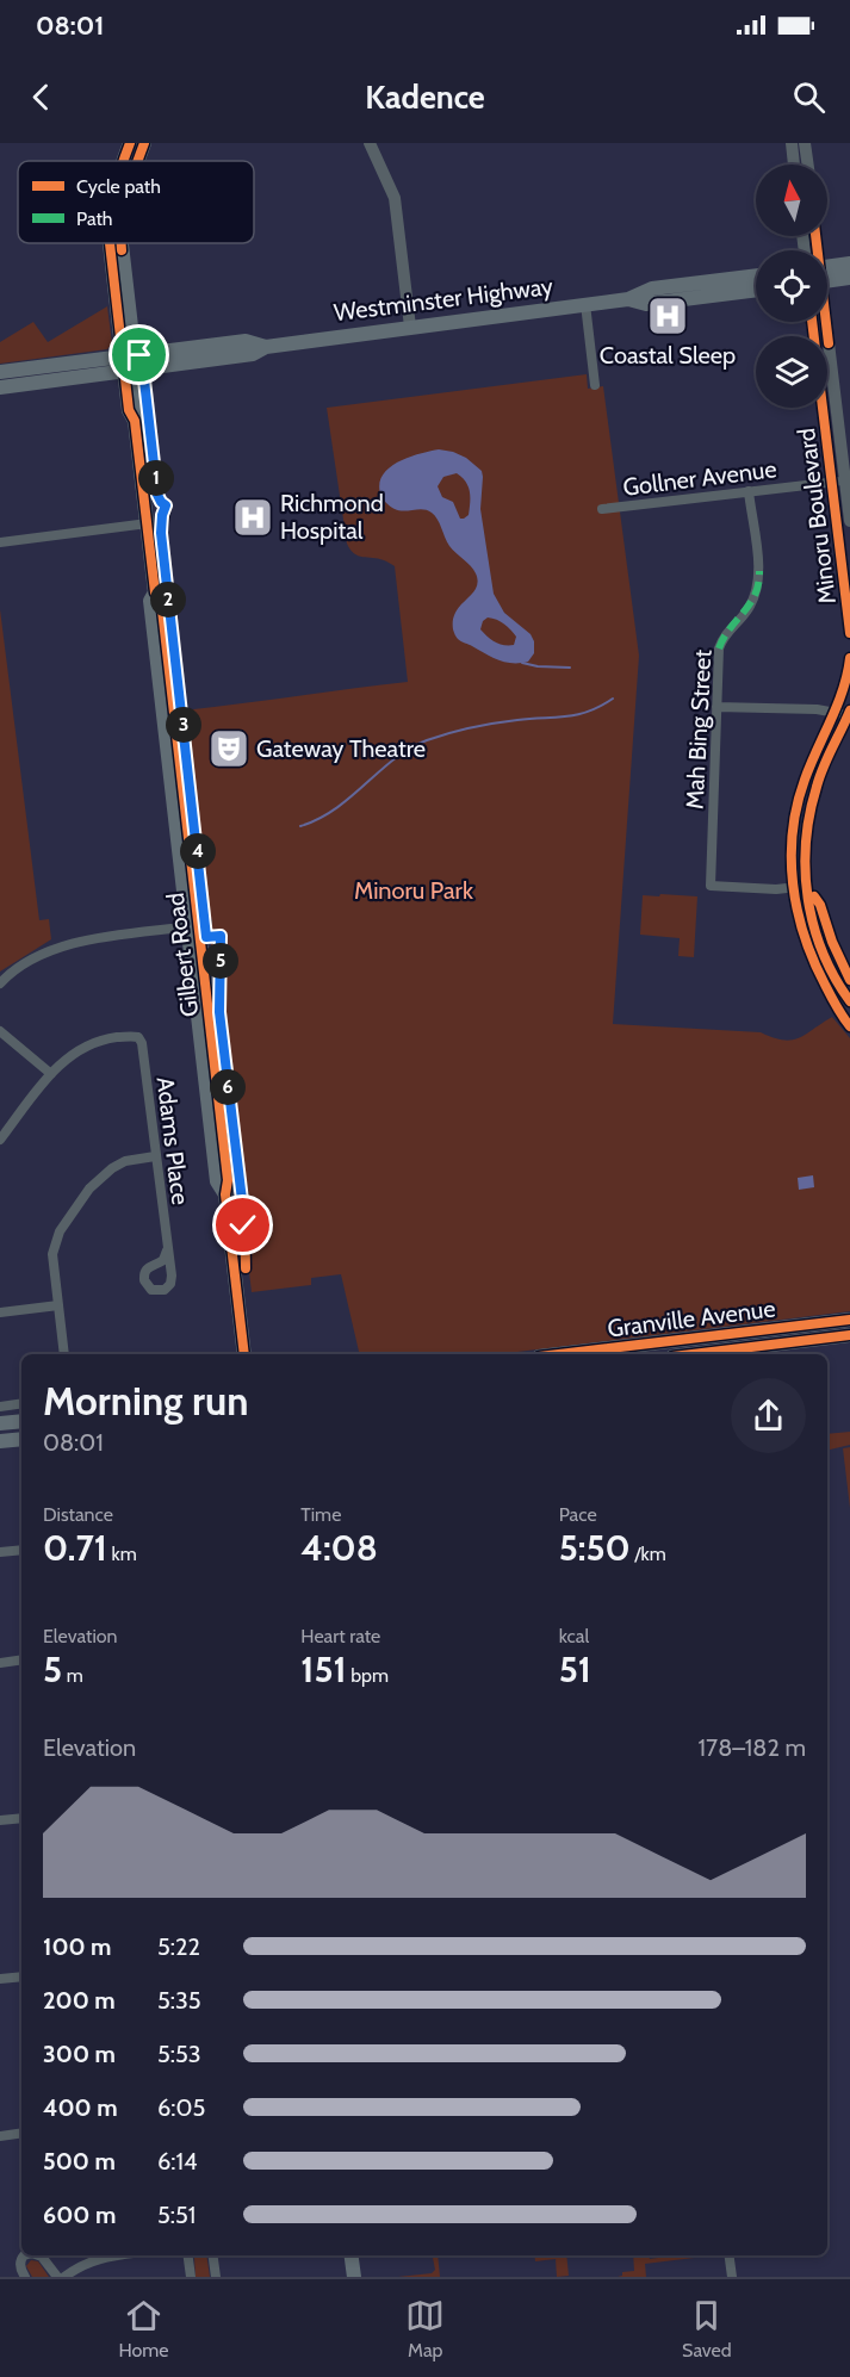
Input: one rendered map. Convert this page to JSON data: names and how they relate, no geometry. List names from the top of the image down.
{
  "streets": {
    "main road": ["Westminster Highway", "Gilbert Road", "Granville Avenue"],
    "street": [
      "Gollner Avenue",
      "Minoru Boulevard",
      "Mah Bing Street",
      "Adams Place"
    ]
  },
  "crossings": [
    ["Westminster Highway", "Gilbert Road"],
    ["Gollner Avenue", "Minoru Boulevard"],
    ["Gollner Avenue", "Mah Bing Street"]
  ],
  "parks": ["Minoru Park"],
  "places": {
    "hospital": ["Coastal Sleep", "Richmond Hospital"],
    "theatre": ["Gateway Theatre"]
  },
  "legend": ["Cycle path", "Path"],
  "north": "top",
  "page": {
    "status": "08:01",
    "header": "Kadence",
    "pins": [
      "1",
      "2",
      "3",
      "4",
      "5",
      "6"
    ],
    "heading": ["Morning run", "08:01"],
    "stats": [
      ["Distance", "0.71 km"],
      ["Time", "4:08"],
      ["Pace", "5:50 /km"],
      ["Elevation", "5 m"],
      ["Heart rate", "151 bpm"],
      ["kcal", "51"]
    ],
    "chart": ["Elevation", "178–182 m"],
    "list": [
      {
        "name": "100 m",
        "note": "5:22"
      },
      {
        "name": "200 m",
        "note": "5:35"
      },
      {
        "name": "300 m",
        "note": "5:53"
      },
      {
        "name": "400 m",
        "note": "6:05"
      },
      {
        "name": "500 m",
        "note": "6:14"
      },
      {
        "name": "600 m",
        "note": "5:51"
      }
    ],
    "tabs": ["Home", "Map", "Saved"]
  }
}
